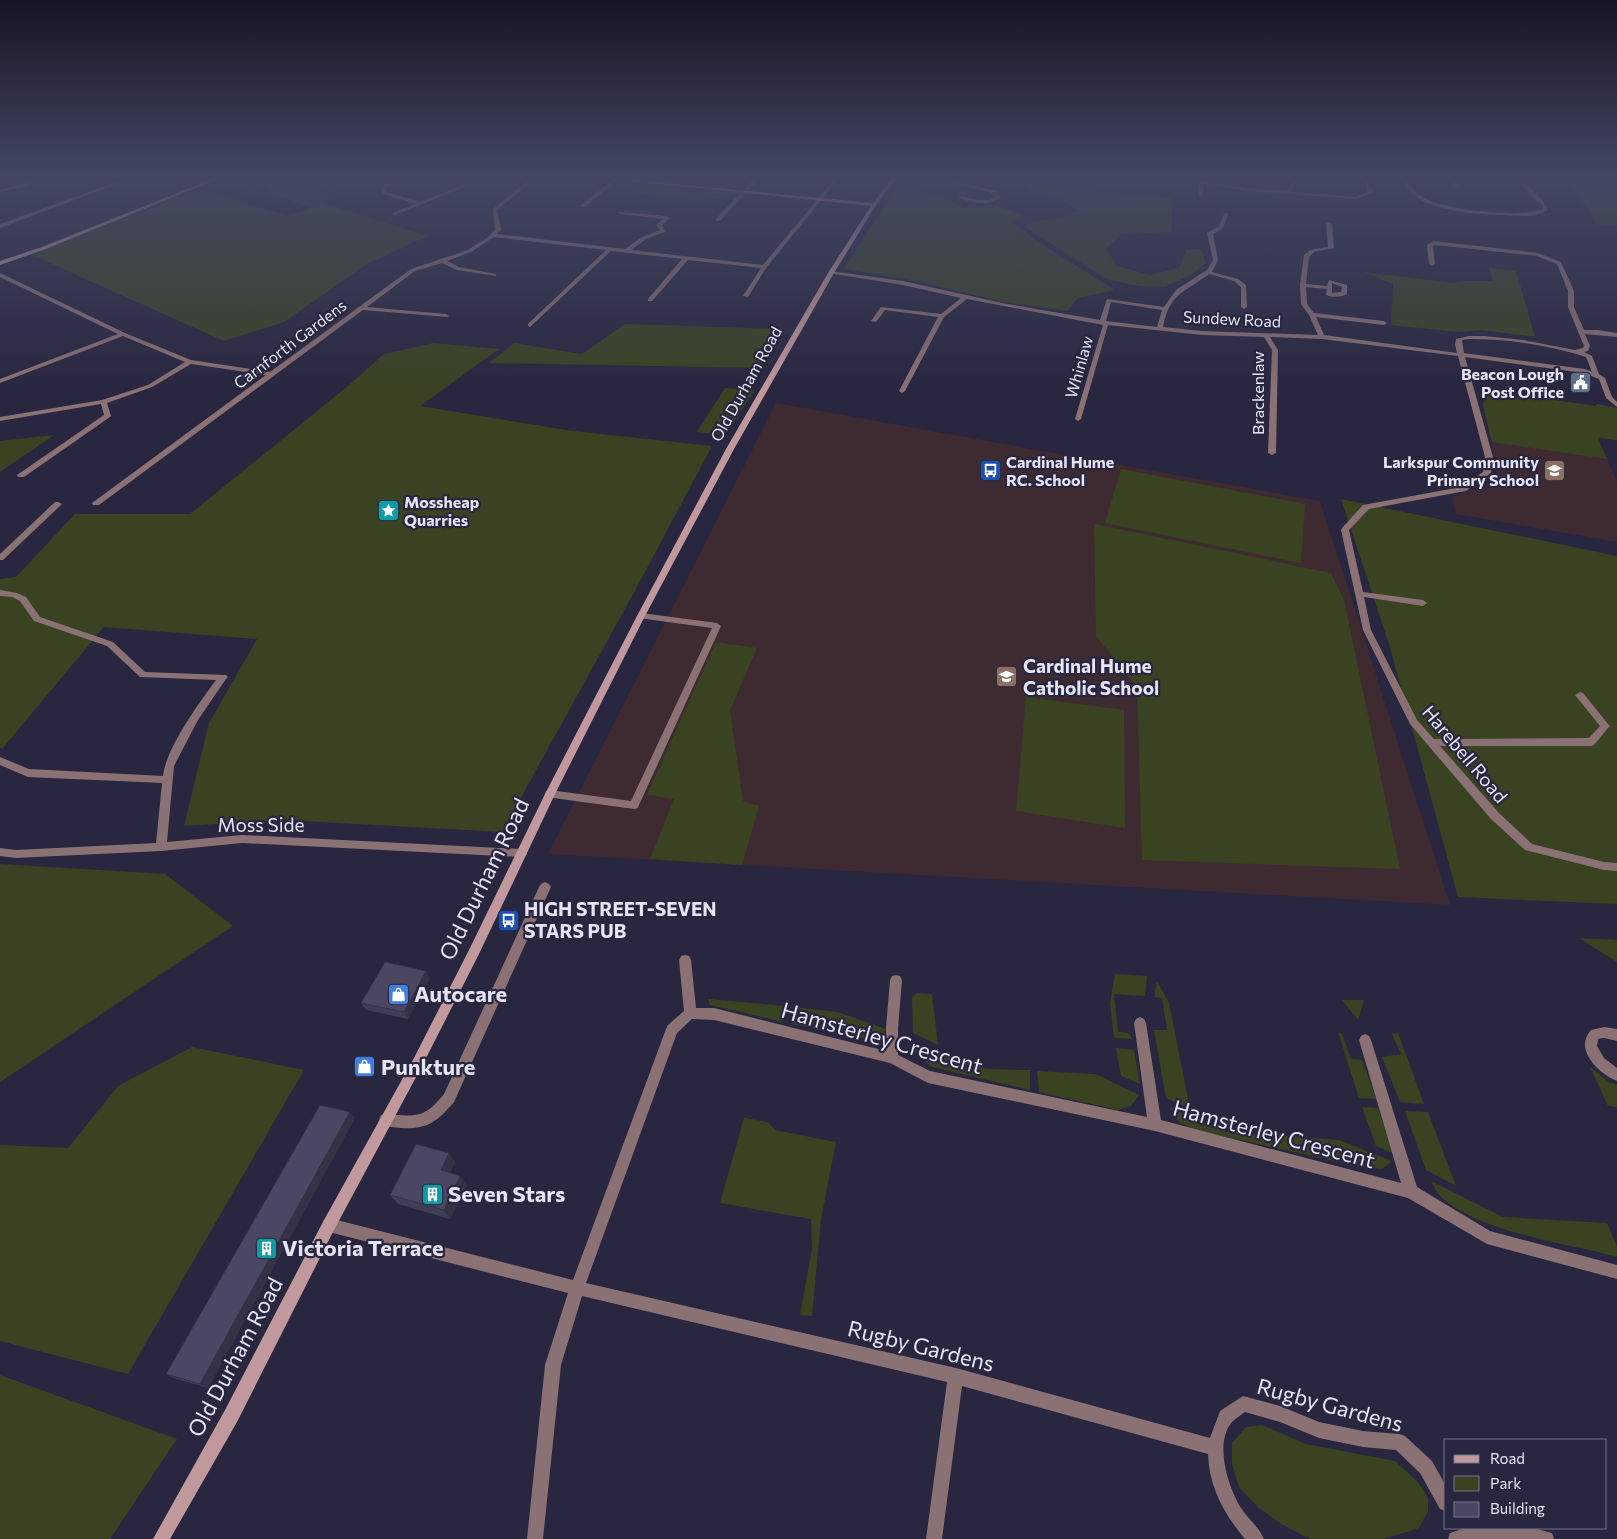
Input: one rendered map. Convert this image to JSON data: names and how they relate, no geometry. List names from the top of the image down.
{
  "streets": {
    "main road": ["Old Durham Road"],
    "street": [
      "Sundew Road",
      "Carnforth Gardens",
      "Whinlaw",
      "Brackenlaw",
      "Harebell Road",
      "Moss Side",
      "Hamsterley Crescent",
      "Rugby Gardens"
    ]
  },
  "crossings": [
    ["Sundew Road", "Whinlaw"],
    ["Sundew Road", "Old Durham Road"],
    ["Sundew Road", "Brackenlaw"],
    ["Sundew Road", "Harebell Road"],
    ["Old Durham Road", "Moss Side"],
    ["Old Durham Road", "Rugby Gardens"]
  ],
  "places": {
    "public building": ["Beacon Lough Post Office"],
    "bus stop": ["Cardinal Hume RC. School", "HIGH STREET-SEVEN STARS PUB"],
    "school or university": ["Larkspur Community Primary School", "Cardinal Hume Catholic School"],
    "place": ["Mossheap Quarries"],
    "shop": ["Autocare", "Punkture"],
    "building": ["Seven Stars", "Victoria Terrace"]
  },
  "legend": ["Road", "Park", "Building"]
}
